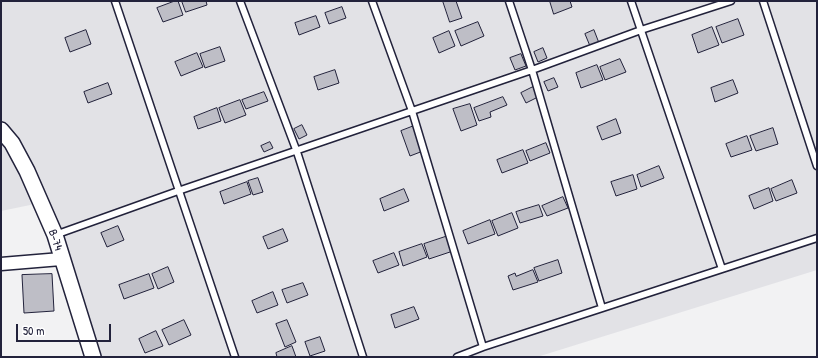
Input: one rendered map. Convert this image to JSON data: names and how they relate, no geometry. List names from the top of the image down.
{
  "streets": {
    "street": ["B-74"]
  },
  "scale_bar": "50 m"
}
